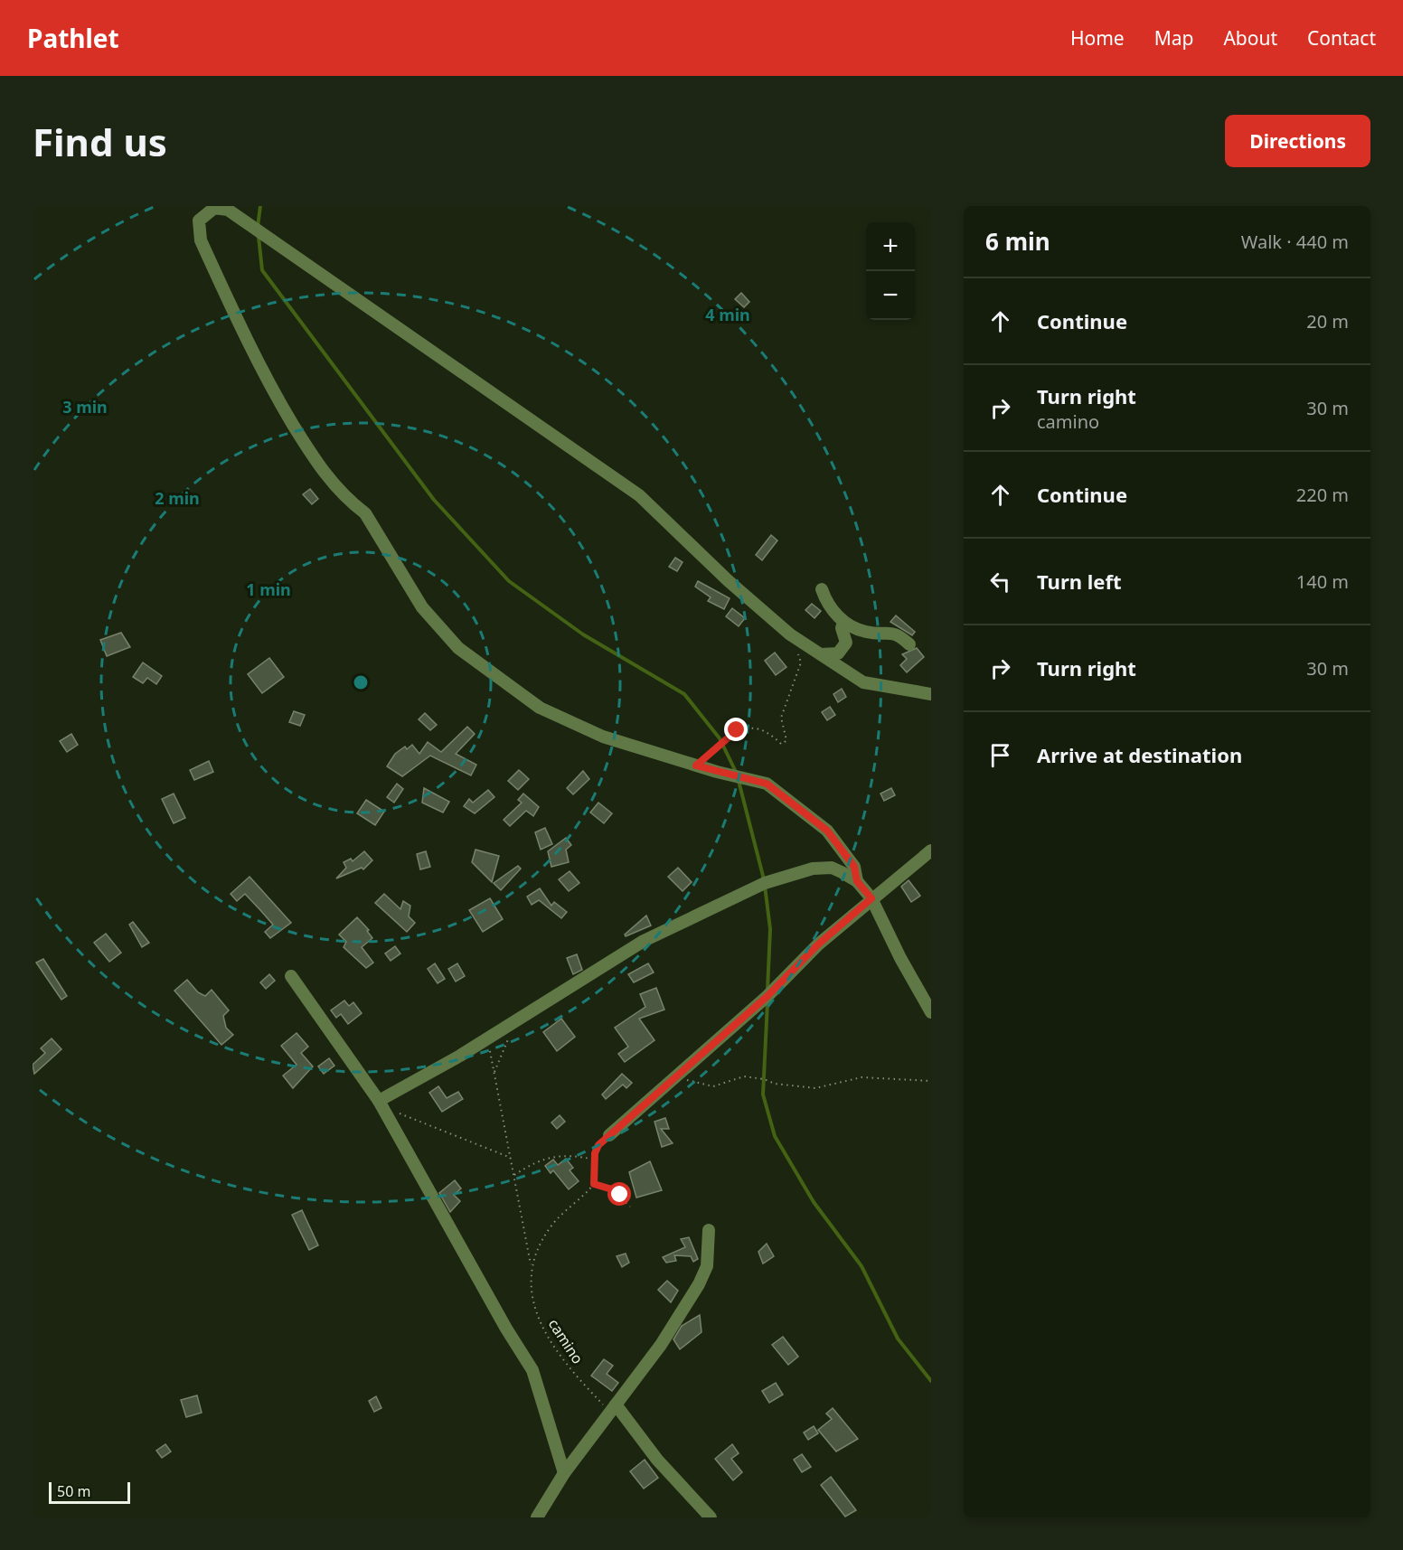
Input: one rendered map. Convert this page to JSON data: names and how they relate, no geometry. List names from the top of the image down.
{
  "streets": {
    "path": ["camino"]
  },
  "scale_bar": "50 m",
  "page": {
    "header": "Pathlet",
    "nav": [
      "Home",
      "Map",
      "About",
      "Contact"
    ],
    "buttons": "Directions",
    "title": "Find us",
    "heading": ["6 min", "Walk · 440 m"],
    "map_buttons": ["+", "−"],
    "list": [
      ["Continue", "20 m"],
      ["Turn right", "camino", "30 m"],
      ["Continue", "220 m"],
      ["Turn left", "140 m"],
      ["Turn right", "30 m"],
      "Arrive at destination"
    ],
    "scale": "50 m"
  },
  "rings": [
    "4 min",
    "3 min",
    "2 min",
    "1 min"
  ]
}
